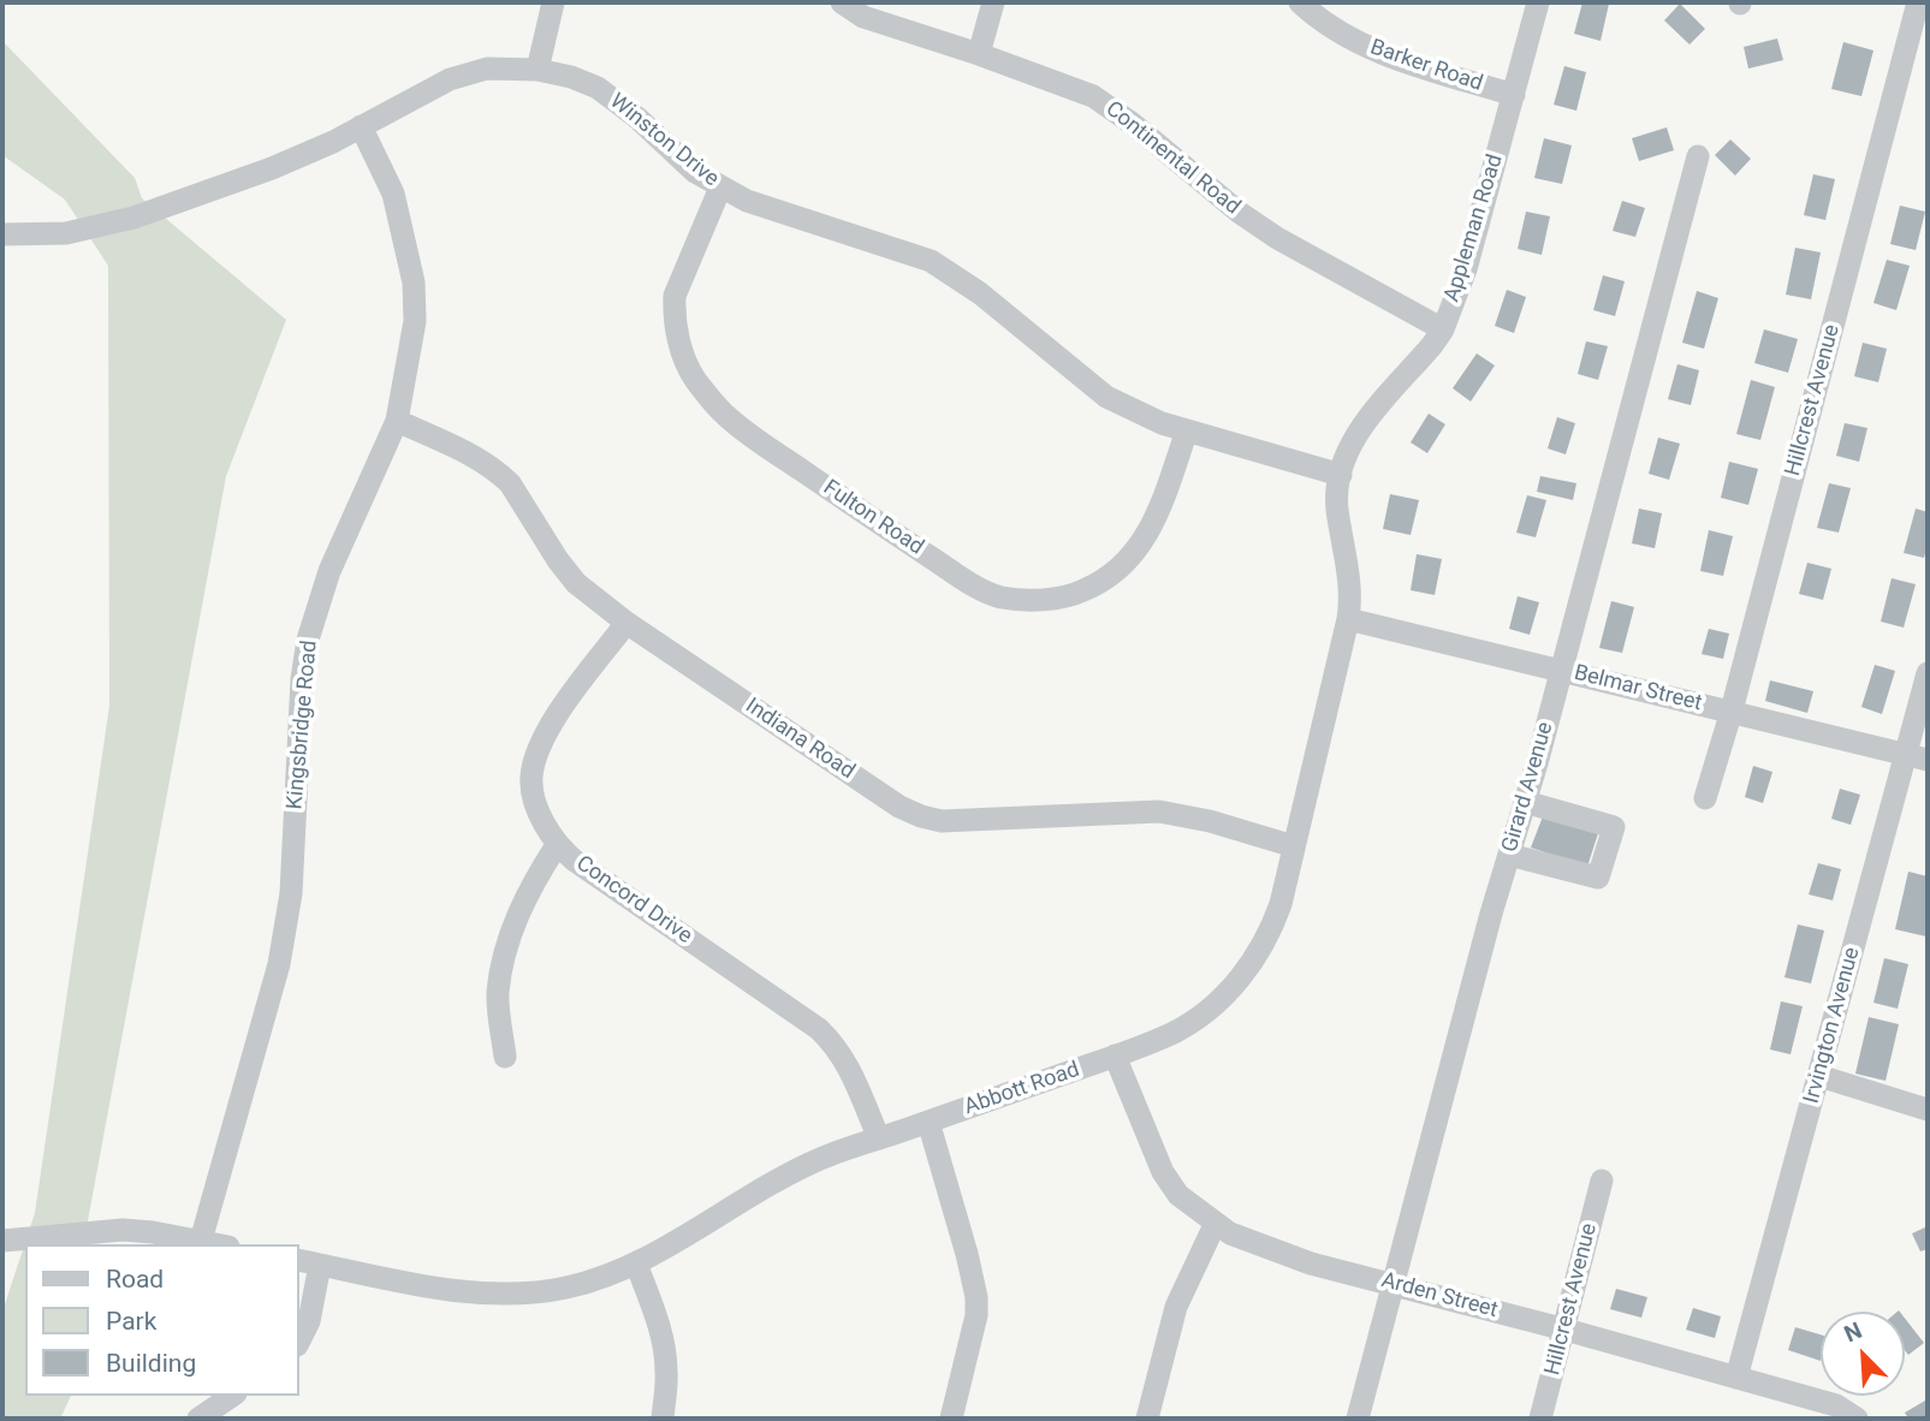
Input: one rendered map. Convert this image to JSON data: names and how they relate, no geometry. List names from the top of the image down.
{
  "streets": {
    "street": [
      "Barker Road",
      "Winston Drive",
      "Continental Road",
      "Appleman Road",
      "Hillcrest Avenue",
      "Fulton Road",
      "Belmar Street",
      "Kingsbridge Road",
      "Indiana Road",
      "Girard Avenue",
      "Concord Drive",
      "Irvington Avenue",
      "Abbott Road",
      "Arden Street"
    ]
  },
  "crossings": [
    ["Barker Road", "Appleman Road"],
    ["Winston Drive", "Appleman Road"],
    ["Winston Drive", "Fulton Road"],
    ["Winston Drive", "Kingsbridge Road"],
    ["Winston Drive", "Abbott Road"],
    ["Continental Road", "Appleman Road"],
    ["Appleman Road", "Abbott Road"],
    ["Hillcrest Avenue", "Belmar Street"],
    ["Hillcrest Avenue", "Arden Street"],
    ["Belmar Street", "Girard Avenue"],
    ["Belmar Street", "Irvington Avenue"],
    ["Belmar Street", "Abbott Road"],
    ["Kingsbridge Road", "Indiana Road"],
    ["Indiana Road", "Concord Drive"],
    ["Indiana Road", "Abbott Road"],
    ["Girard Avenue", "Arden Street"],
    ["Concord Drive", "Abbott Road"],
    ["Irvington Avenue", "Arden Street"],
    ["Abbott Road", "Arden Street"]
  ],
  "legend": ["Road", "Park", "Building"],
  "north": "top left"
}
